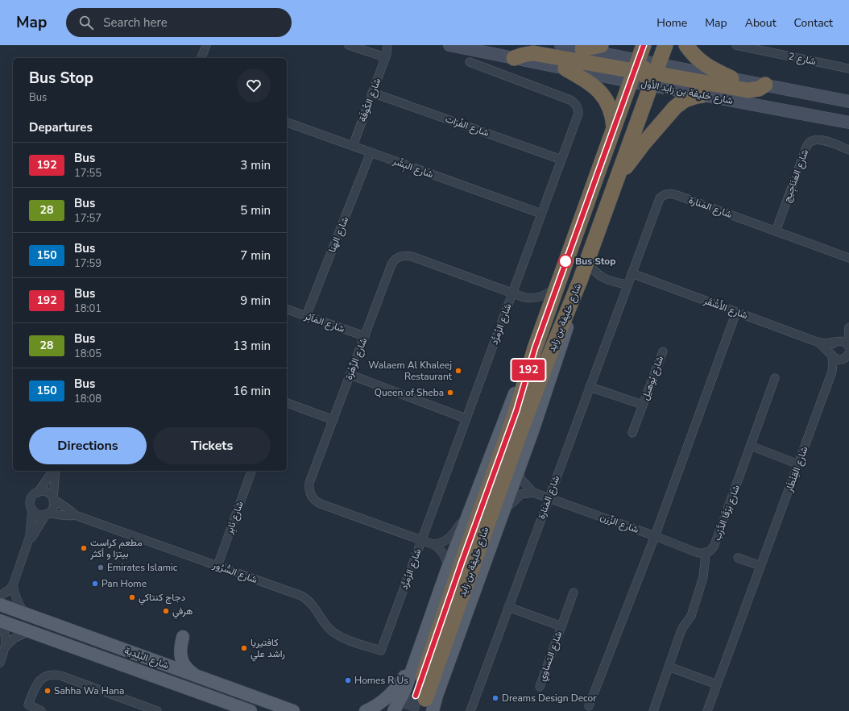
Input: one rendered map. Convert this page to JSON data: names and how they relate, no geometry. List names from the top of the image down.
{
  "streets": {
    "highway": ["شارع خليفة بن زايد"],
    "main road": ["شارع خليفة بن زايد الأول", "شارع البلدية"],
    "street": [
      "شارع 2",
      "شارع الكُوفَة",
      "شارع الفُرَات",
      "شارع البِشْر",
      "شارع العَنَاجِيج",
      "شارع المَنارة",
      "شارع الهنا",
      "شارع الأَشْقَر",
      "شارع المَآثِر",
      "شارع الزُمرُّد",
      "شارع الزَّهْرَة",
      "شارع بُوهيل",
      "شارع القِنْطَار",
      "شارع بَرْقَا الدَّرْب",
      "شارع نَابِر",
      "شارع الزِّرَن",
      "شارع السُّرُور",
      "شارع التساوي"
    ]
  },
  "crossings": [
    ["شارع خليفة بن زايد الأول", "شارع خليفة بن زايد"],
    ["شارع الكُوفَة", "شارع الفُرَات"],
    ["شارع الكُوفَة", "شارع البِشْر"],
    ["شارع الفُرَات", "شارع الزُمرُّد"],
    ["شارع البِشْر", "شارع الهنا"],
    ["شارع البِشْر", "شارع الزُمرُّد"],
    ["شارع العَنَاجِيج", "شارع المَنارة"],
    ["شارع المَنارة", "شارع الأَشْقَر"],
    ["شارع المَنارة", "شارع بُوهيل"],
    ["شارع المَنارة", "شارع الزِّرَن"],
    ["شارع المَنارة", "شارع التساوي"],
    ["شارع الهنا", "شارع المَآثِر"],
    ["شارع الأَشْقَر", "شارع القِنْطَار"],
    ["شارع خليفة بن زايد", "شارع الزَّهْرَة"],
    ["شارع المَآثِر", "شارع الزَّهْرَة"],
    ["شارع الزُمرُّد", "شارع الزَّهْرَة"],
    ["شارع الزُمرُّد", "شارع السُّرُور"],
    ["شارع بَرْقَا الدَّرْب", "شارع الزِّرَن"],
    ["شارع نَابِر", "شارع السُّرُور"]
  ],
  "places": [
    "Bus Stop",
    "Walaem Al Khaleej Restaurant",
    "Queen of Sheba",
    "مطعم كراست بيتزا و أكثر",
    "Emirates Islamic",
    "Pan Home",
    "دجاج كنتاكي",
    "هرفي",
    "كافتيريا راشد علي",
    "Homes R Us",
    "Sahha Wa Hana",
    "Dreams Design Decor"
  ],
  "lines": ["bus line 192"],
  "page": {
    "header": "Map",
    "search": "Search here",
    "nav": [
      "Home",
      "Map",
      "About",
      "Contact"
    ],
    "on_map": "192",
    "heading": [
      ["Bus Stop", "Bus"],
      "Departures"
    ],
    "list": [
      {
        "mark": "192",
        "name": "Bus",
        "note": "17:55",
        "value": "3 min"
      },
      {
        "mark": "28",
        "name": "Bus",
        "note": "17:57",
        "value": "5 min"
      },
      {
        "mark": "150",
        "name": "Bus",
        "note": "17:59",
        "value": "7 min"
      },
      {
        "mark": "192",
        "name": "Bus",
        "note": "18:01",
        "value": "9 min"
      },
      {
        "mark": "28",
        "name": "Bus",
        "note": "18:05",
        "value": "13 min"
      },
      {
        "mark": "150",
        "name": "Bus",
        "note": "18:08",
        "value": "16 min"
      }
    ],
    "buttons": ["Directions", "Tickets"]
  }
}
